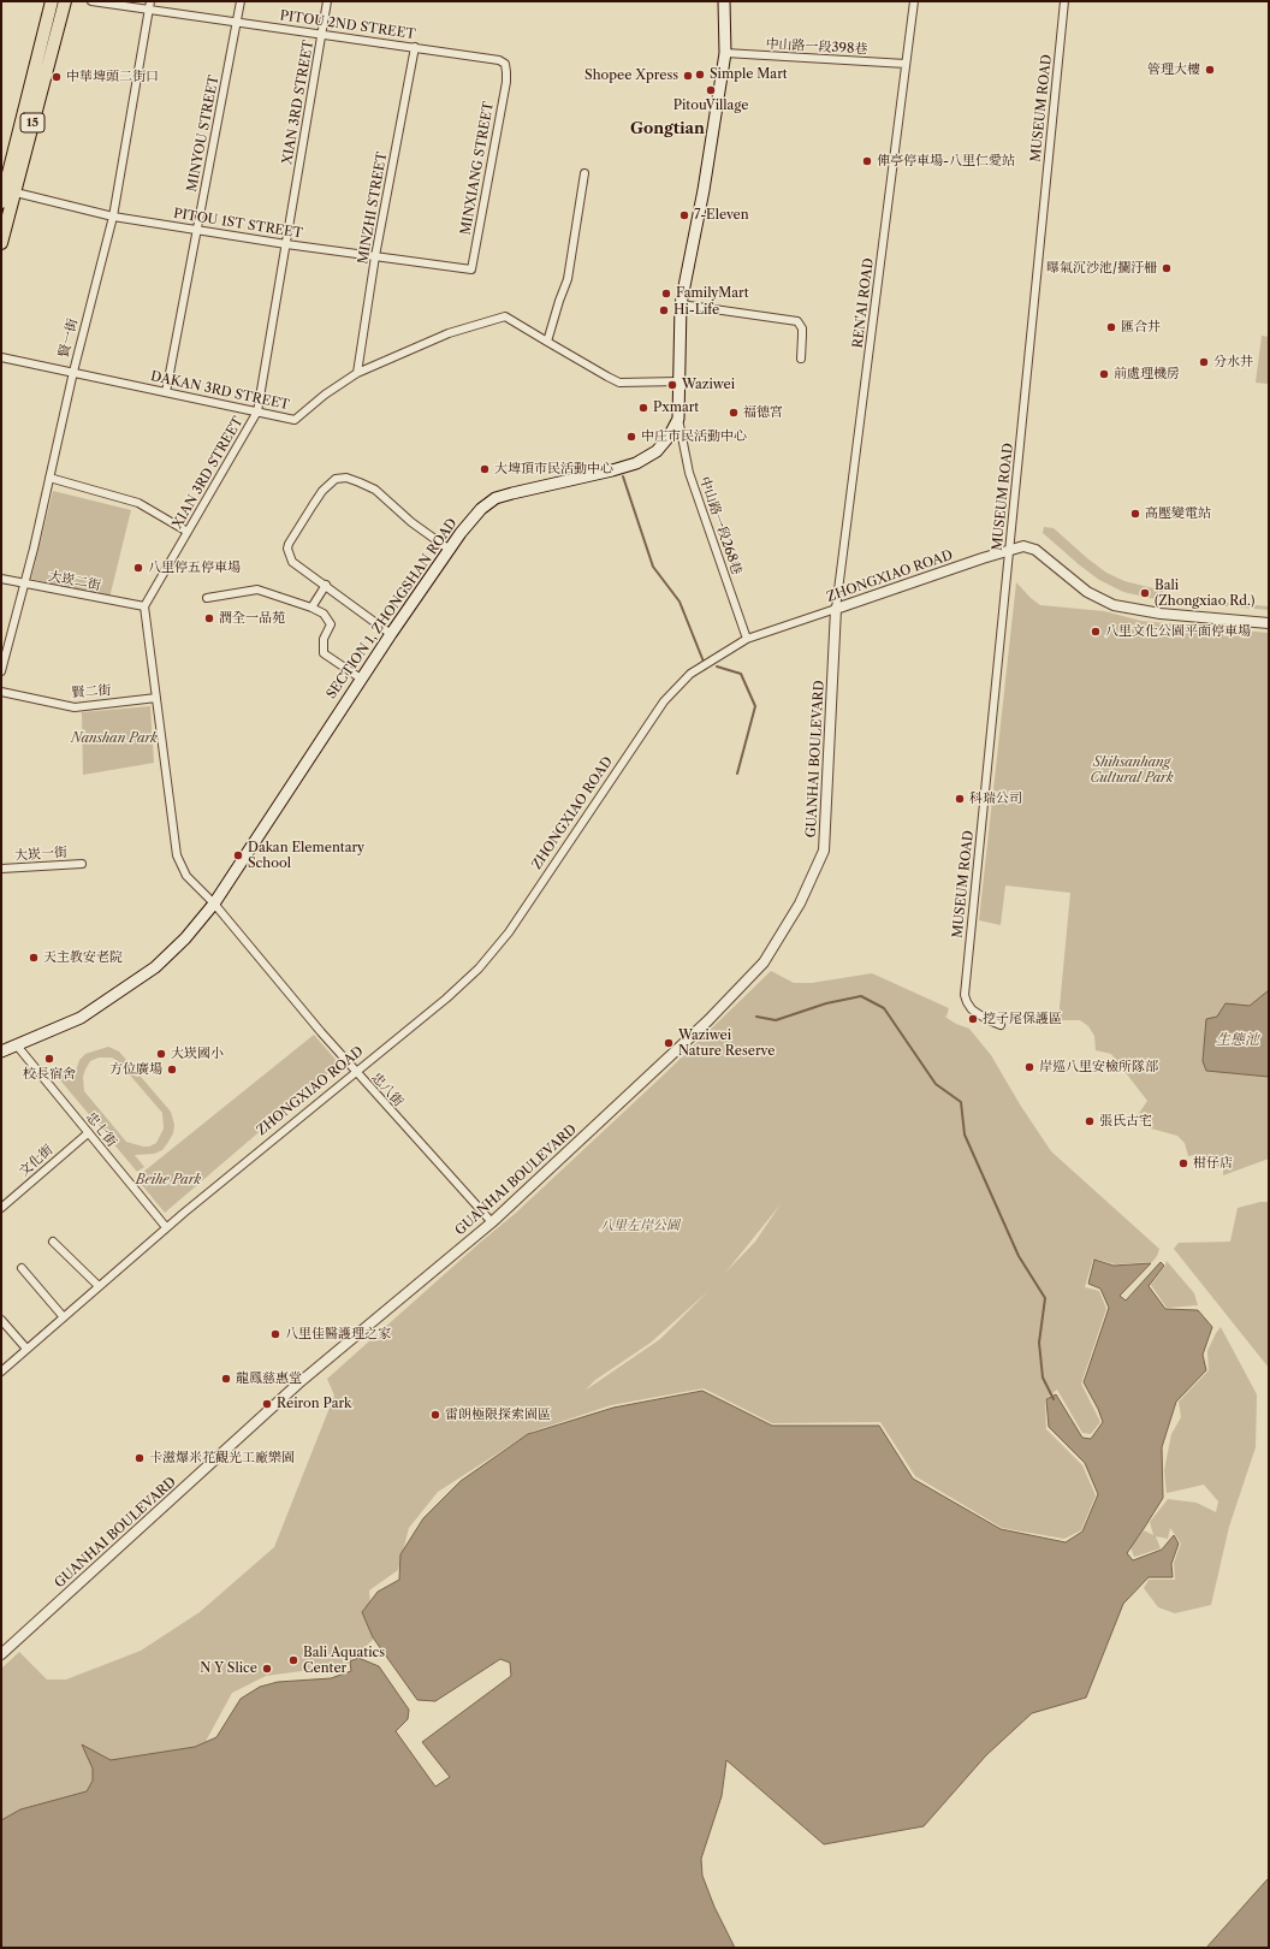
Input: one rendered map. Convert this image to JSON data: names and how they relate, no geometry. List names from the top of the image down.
{
  "streets": {
    "main road": ["15", "SECTION 1, ZHONGSHAN ROAD"],
    "street": [
      "PITOU 2ND STREET",
      "中山路一段398巷",
      "XIAN 3RD STREET",
      "MUSEUM ROAD",
      "MINYOU STREET",
      "MINXIANG STREET",
      "MINZHI STREET",
      "PITOU 1ST STREET",
      "REN'AI ROAD",
      "賢一街",
      "DAKAN 3RD STREET",
      "中山路一段268巷",
      "ZHONGXIAO ROAD",
      "大崁二街",
      "賢二街",
      "GUANHAI BOULEVARD",
      "大崁一街",
      "忠八街",
      "忠七街",
      "文化街"
    ]
  },
  "crossings": [
    ["PITOU 2ND STREET", "XIAN 3RD STREET"],
    ["PITOU 2ND STREET", "MINYOU STREET"],
    ["PITOU 2ND STREET", "MINXIANG STREET"],
    ["PITOU 2ND STREET", "MINZHI STREET"],
    ["PITOU 2ND STREET", "賢一街"],
    ["中山路一段398巷", "REN'AI ROAD"],
    ["中山路一段398巷", "SECTION 1, ZHONGSHAN ROAD"],
    ["XIAN 3RD STREET", "PITOU 1ST STREET"],
    ["XIAN 3RD STREET", "DAKAN 3RD STREET"],
    ["XIAN 3RD STREET", "大崁二街"],
    ["MUSEUM ROAD", "ZHONGXIAO ROAD"],
    ["15", "PITOU 1ST STREET"],
    ["MINYOU STREET", "PITOU 1ST STREET"],
    ["MINYOU STREET", "DAKAN 3RD STREET"],
    ["MINXIANG STREET", "PITOU 1ST STREET"],
    ["MINZHI STREET", "PITOU 1ST STREET"],
    ["MINZHI STREET", "DAKAN 3RD STREET"],
    ["PITOU 1ST STREET", "賢一街"],
    ["REN'AI ROAD", "ZHONGXIAO ROAD"],
    ["REN'AI ROAD", "GUANHAI BOULEVARD"],
    ["賢一街", "DAKAN 3RD STREET"],
    ["賢一街", "大崁二街"],
    ["DAKAN 3RD STREET", "SECTION 1, ZHONGSHAN ROAD"],
    ["中山路一段268巷", "ZHONGXIAO ROAD"],
    ["中山路一段268巷", "SECTION 1, ZHONGSHAN ROAD"],
    ["ZHONGXIAO ROAD", "GUANHAI BOULEVARD"],
    ["ZHONGXIAO ROAD", "忠八街"],
    ["ZHONGXIAO ROAD", "忠七街"],
    ["SECTION 1, ZHONGSHAN ROAD", "忠八街"],
    ["SECTION 1, ZHONGSHAN ROAD", "忠七街"],
    ["GUANHAI BOULEVARD", "忠八街"],
    ["忠七街", "文化街"]
  ],
  "districts": ["Gongtian"],
  "water": ["生態池"],
  "parks": [
    "Nanshan Park",
    "Shihsanhang Cultural Park",
    "Beihe Park",
    "八里左岸公園"
  ],
  "places": [
    "管理大樓",
    "Simple Mart",
    "Shopee Xpress",
    "中華埤頭二街口",
    "PitouVillage",
    "俥亭停車場-八里仁愛站",
    "7-Eleven",
    "曝氣沉沙池/攔汙柵",
    "FamilyMart",
    "Hi-Life",
    "匯合井",
    "分水井",
    "前處理機房",
    "Waziwei",
    "Pxmart",
    "福德宮",
    "中庄市民活動中心",
    "大埤頂市民活動中心",
    "高壓變電站",
    "八里停五停車場",
    "Bali (Zhongxiao Rd.)",
    "潤全一品苑",
    "八里文化公園平面停車場",
    "科瑞公司",
    "Dakan Elementary School",
    "天主教安老院",
    "挖子尾保護區",
    "Waziwei Nature Reserve",
    "大崁國小",
    "校長宿舍",
    "岸巡八里安檢所隊部",
    "方位廣場",
    "張氏古宅",
    "柑仔店",
    "八里佳醫護理之家",
    "龍鳳慈惠堂",
    "Reiron Park",
    "雷朗極限探索園區",
    "卡滋爆米花觀光工廠樂園",
    "Bali Aquatics Center",
    "N Y Slice"
  ]
}
